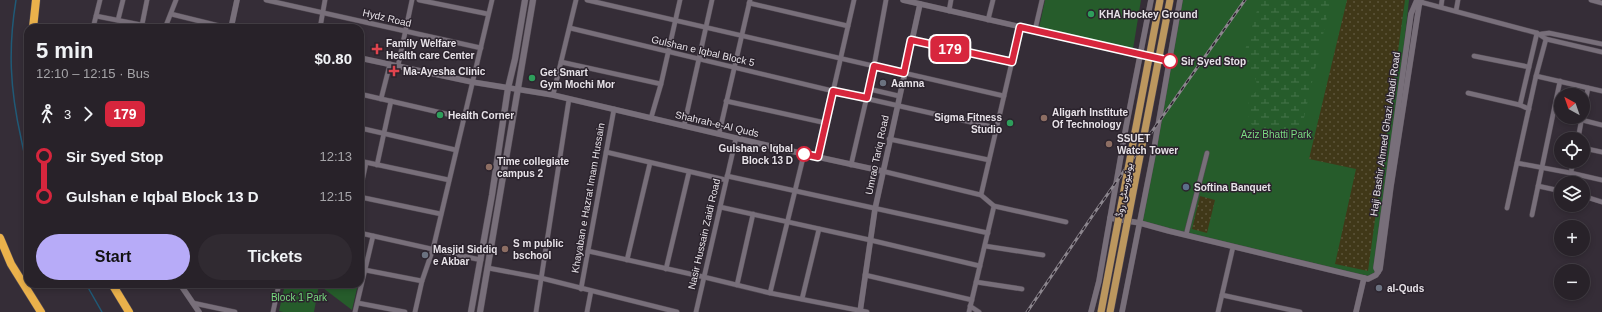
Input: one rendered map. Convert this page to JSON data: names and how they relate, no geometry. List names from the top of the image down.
{
  "streets": {
    "main road": ["یونیورسٹی روڈ"],
    "street": [
      "Hydz Road",
      "Gulshan e Iqbal Block 5",
      "Shahrah-e-Al Quds",
      "Haji Bashir Ahmed Ghazi Abadi Road",
      "Umrao Tariq Road",
      "Khayaban e Hazrat Imam Hussain",
      "Nasir Hussain Zaidi Road"
    ]
  },
  "crossings": [
    ["Gulshan e Iqbal Block 5", "Umrao Tariq Road"],
    ["Shahrah-e-Al Quds", "Umrao Tariq Road"],
    ["Shahrah-e-Al Quds", "Khayaban e Hazrat Imam Hussain"],
    ["Shahrah-e-Al Quds", "Nasir Hussain Zaidi Road"]
  ],
  "parks": ["Aziz Bhatti Park", "Block 1 Park"],
  "places": {
    "other": [
      "KHA Hockey Ground",
      "Sir Syed Stop",
      "Get Smart Gym Mochi Mor",
      "Aamna",
      "Health Corner",
      "Aligarh Institute Of Technology",
      "Sigma Fitness Studio",
      "SSUET Watch Tower",
      "Gulshan e Iqbal Block 13 D",
      "Time collegiate campus 2",
      "Softina Banquet",
      "S m public bschool",
      "Masjid Siddiq e Akbar",
      "al-Quds"
    ],
    "health": ["Family Welfare Health care Center", "Ma-Ayesha Clinic"]
  },
  "lines": ["bus line 179"],
  "north": "top left",
  "page": {
    "on_map": "179",
    "heading": ["5 min", "12:10 – 12:15 · Bus", "$0.80"],
    "map_buttons": ["+", "−"],
    "legs": ["3", "179"],
    "list": [
      {
        "name": "Sir Syed Stop",
        "value": "12:13"
      },
      {
        "name": "Gulshan e Iqbal Block 13 D",
        "value": "12:15"
      }
    ],
    "buttons": ["Start", "Tickets"]
  }
}
